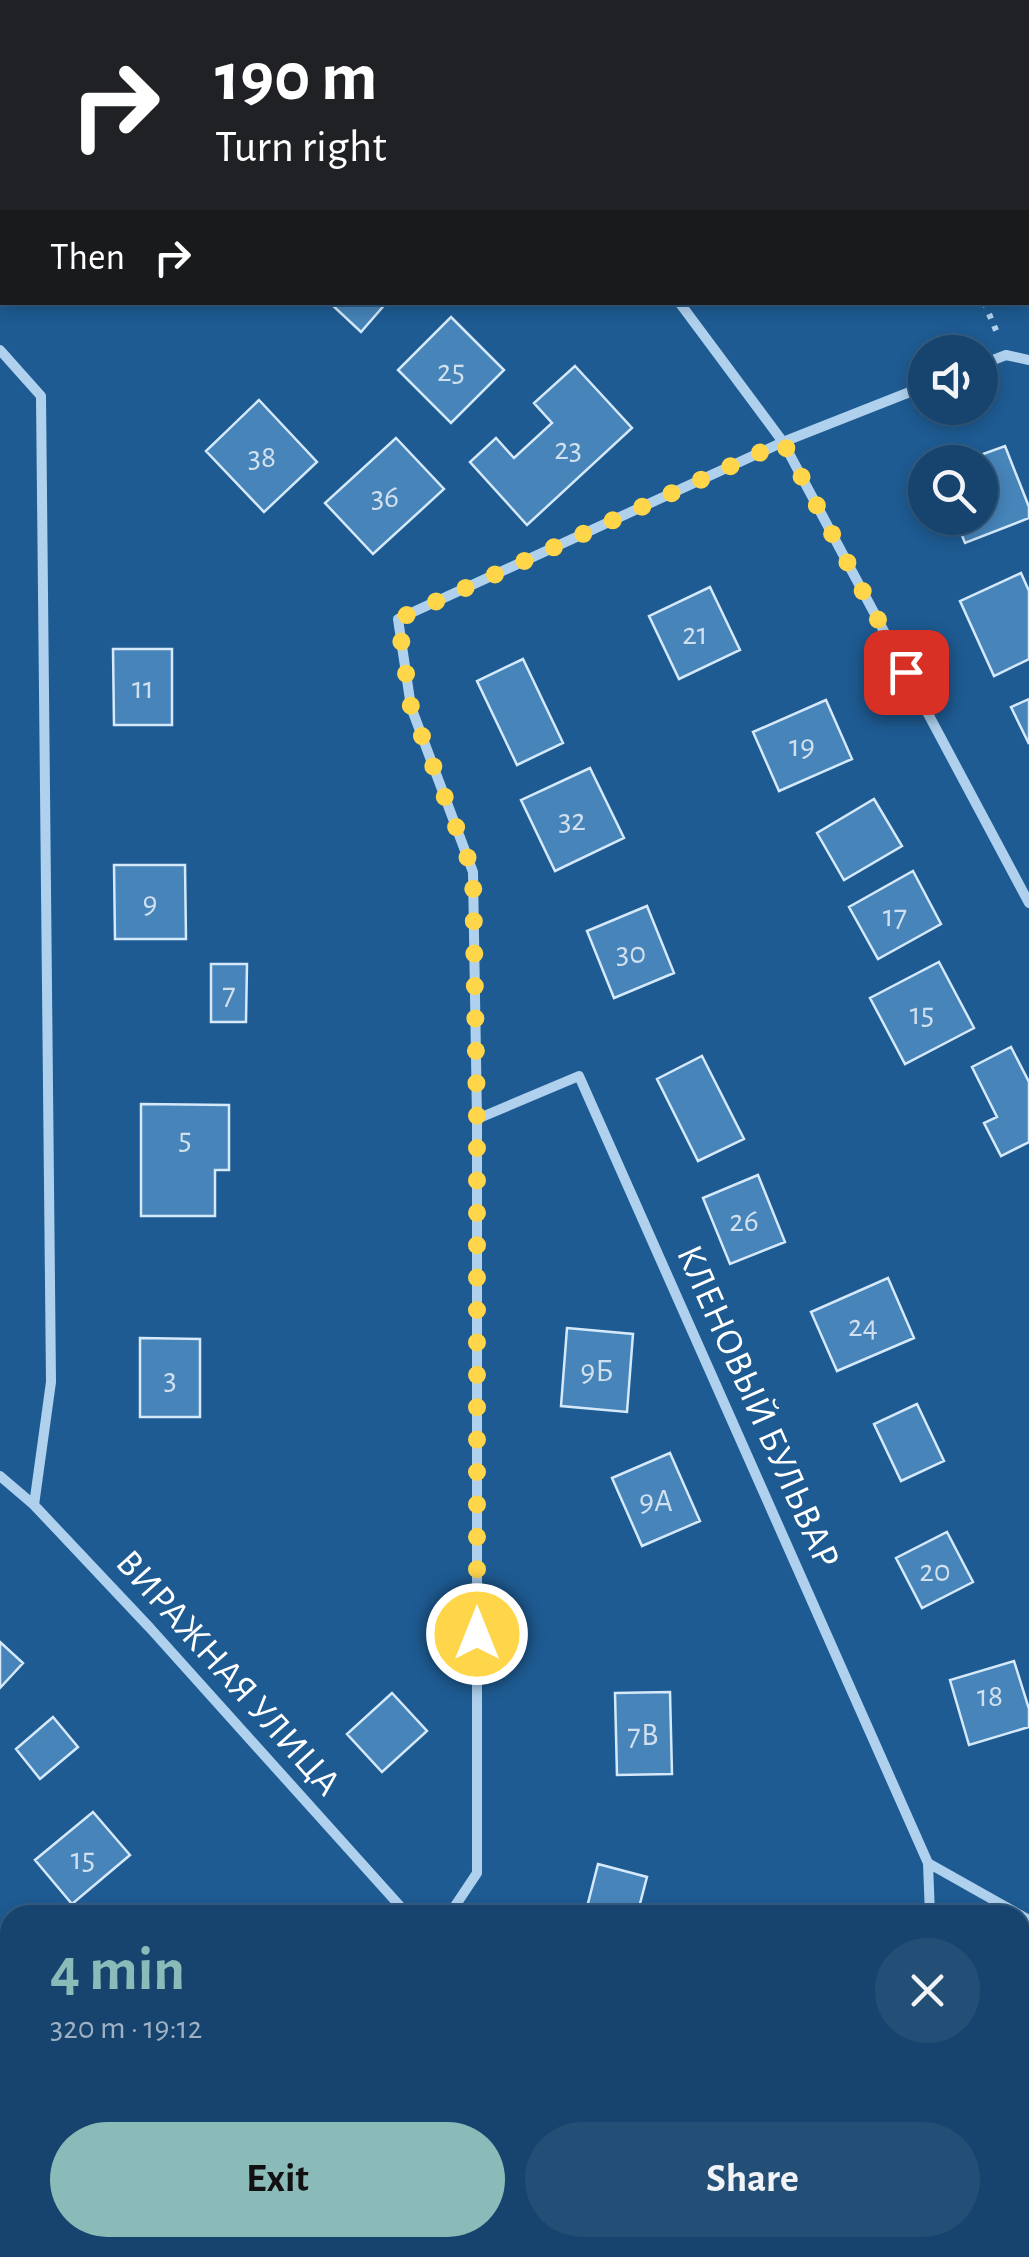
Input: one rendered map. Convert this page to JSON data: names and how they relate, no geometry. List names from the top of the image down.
{
  "streets": {
    "street": ["КЛЕНОВЫЙ БУЛЬВАР", "ВИРАЖНАЯ УЛИЦА"]
  },
  "house_numbers": [
    "25",
    "23",
    "38",
    "36",
    "21",
    "11",
    "19",
    "32",
    "9",
    "17",
    "30",
    "7",
    "15",
    "5",
    "26",
    "24",
    "9Б",
    "3",
    "9А",
    "20",
    "18",
    "7В",
    "15"
  ],
  "page": {
    "turn": ["190 m", "Turn right"],
    "then": "Then",
    "heading": ["4 min", "320 m · 19:12"],
    "buttons": ["Exit", "Share"]
  }
}
